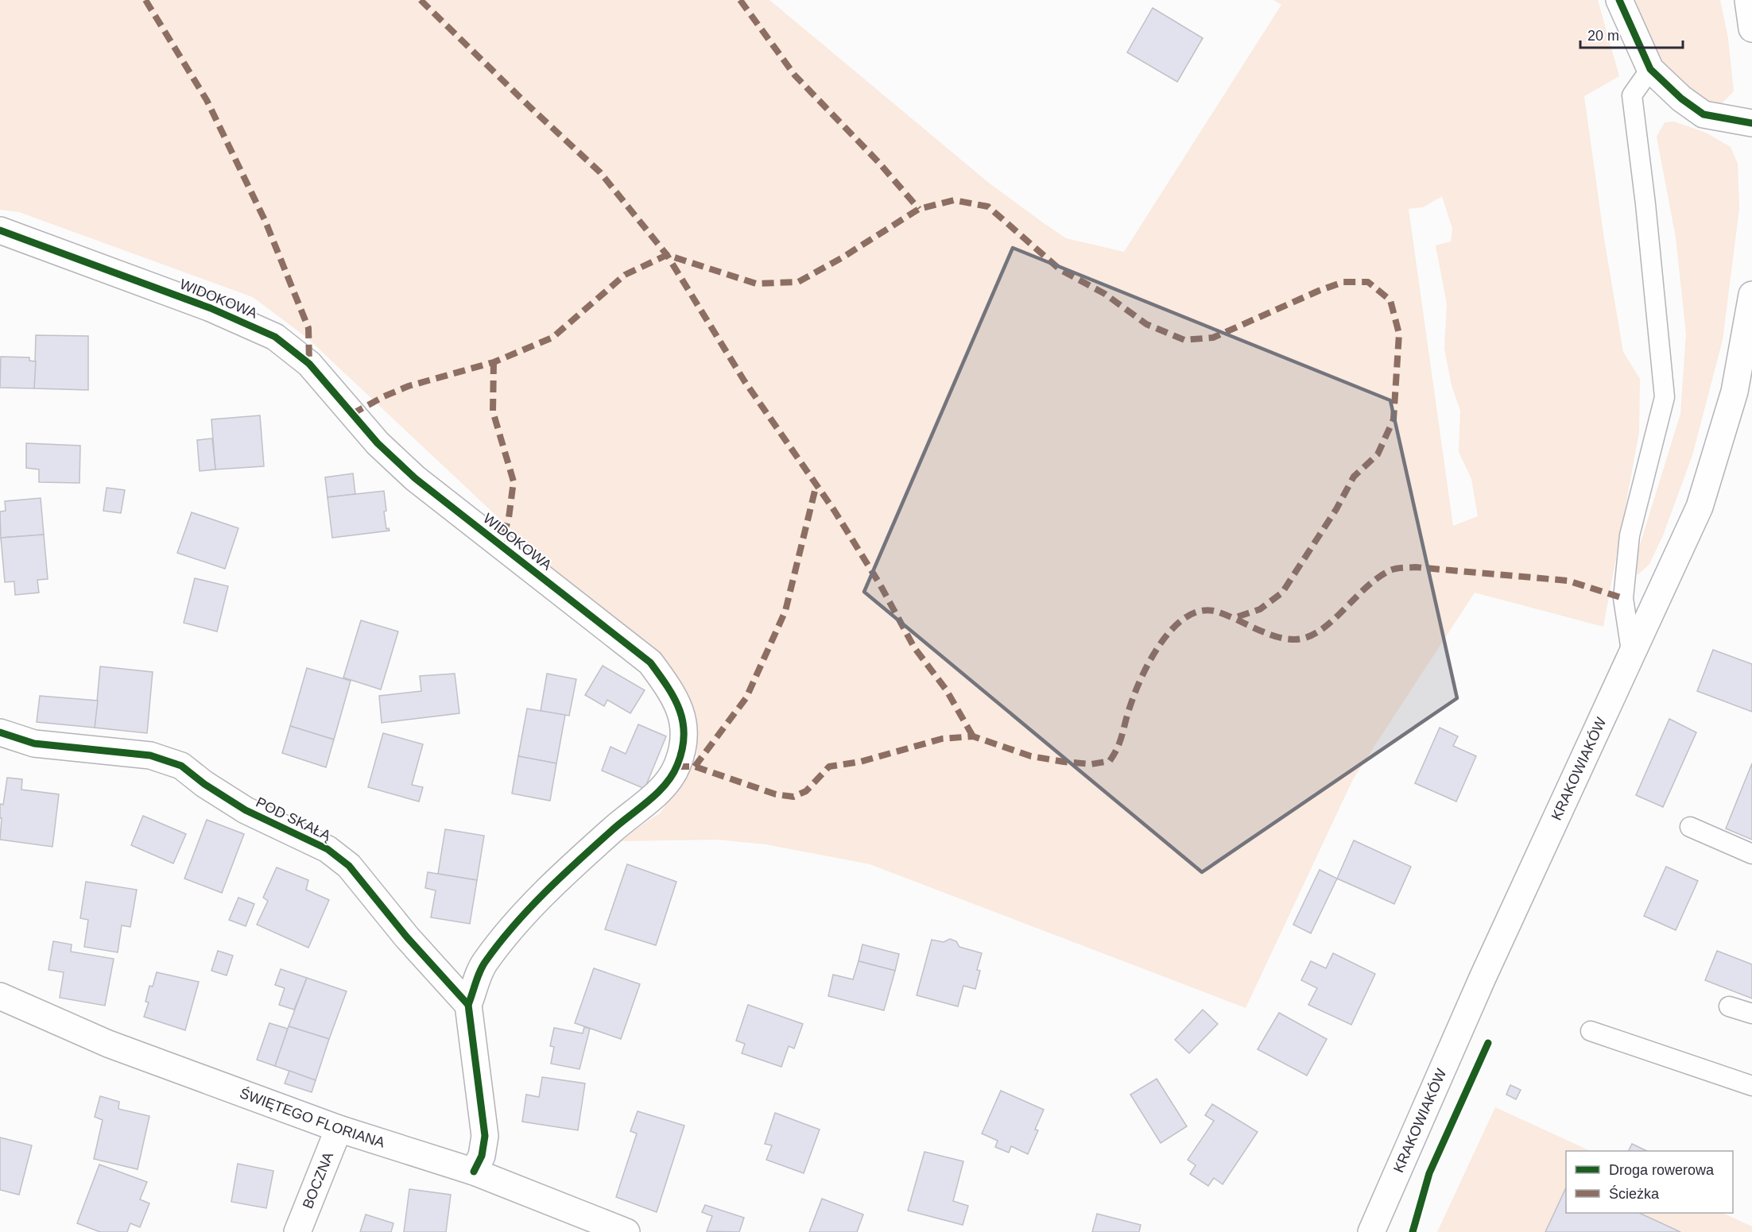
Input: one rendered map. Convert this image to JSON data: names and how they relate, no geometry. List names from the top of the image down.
{
  "streets": {
    "street": [
      "WIDOKOWA",
      "KRAKOWIAKÓW",
      "POD SKAŁĄ",
      "ŚWIĘTEGO FLORIANA",
      "BOCZNA"
    ]
  },
  "crossings": [
    ["WIDOKOWA", "POD SKAŁĄ"],
    ["ŚWIĘTEGO FLORIANA", "BOCZNA"]
  ],
  "legend": ["Droga rowerowa", "Ścieżka"],
  "scale_bar": "20 m"
}
